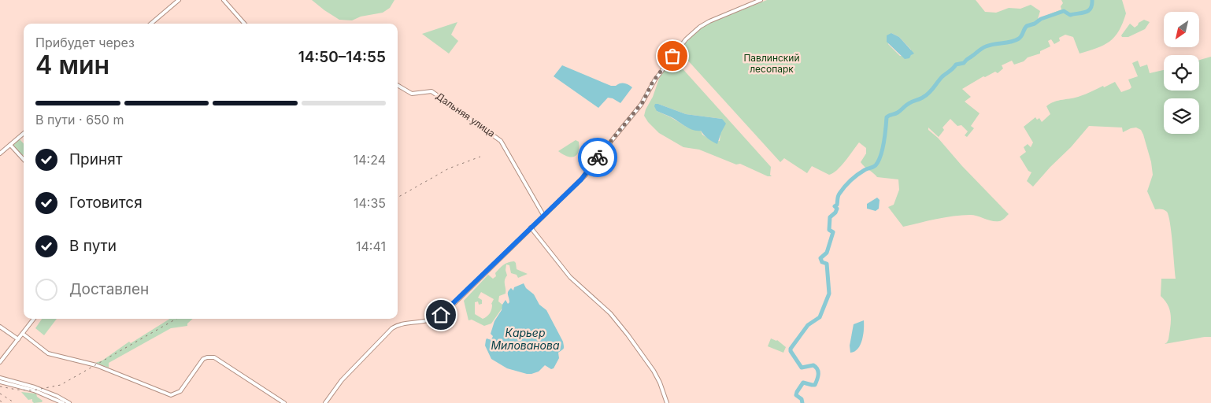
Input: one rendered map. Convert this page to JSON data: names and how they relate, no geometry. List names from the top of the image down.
{
  "streets": {
    "street": ["Дальняя улица"]
  },
  "water": ["Карьер Милованова"],
  "parks": ["Павлинский лесопарк"],
  "north": "bottom left",
  "page": {
    "heading": ["4 мин", "Прибудет через", "14:50–14:55"],
    "bar": "В пути · 650 m",
    "list": [
      ["Принят", "14:24"],
      ["Готовится", "14:35"],
      ["В пути", "14:41"],
      "Доставлен"
    ]
  }
}
